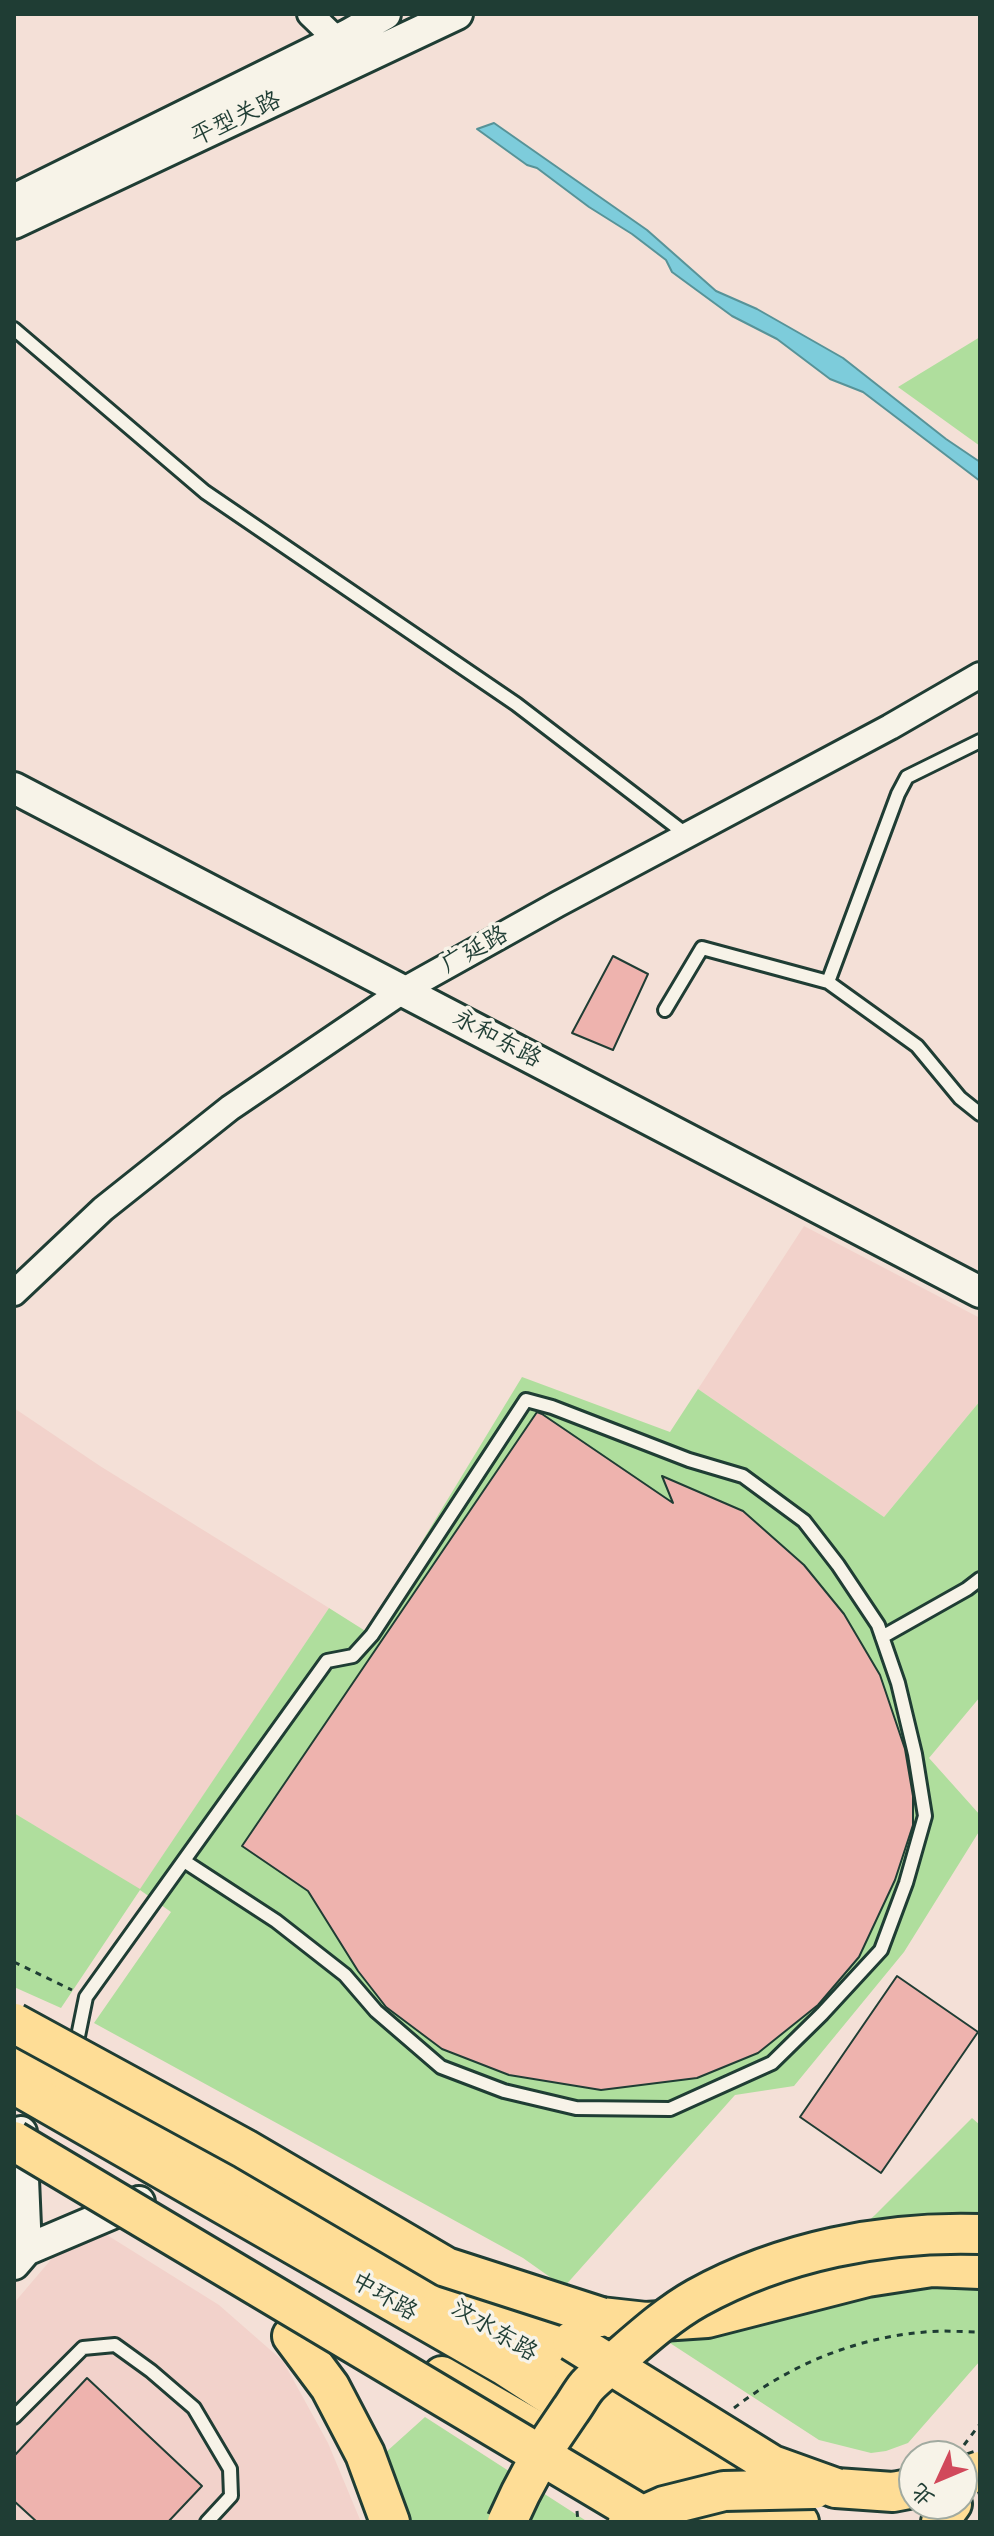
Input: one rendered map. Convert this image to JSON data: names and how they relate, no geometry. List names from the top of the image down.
{
  "streets": {
    "highway": ["中环路"],
    "main road": ["汶水东路"],
    "street": ["平型关路", "广延路", "永和东路"]
  },
  "crossings": [
    ["广延路", "永和东路"]
  ],
  "north": "bottom left"
}
